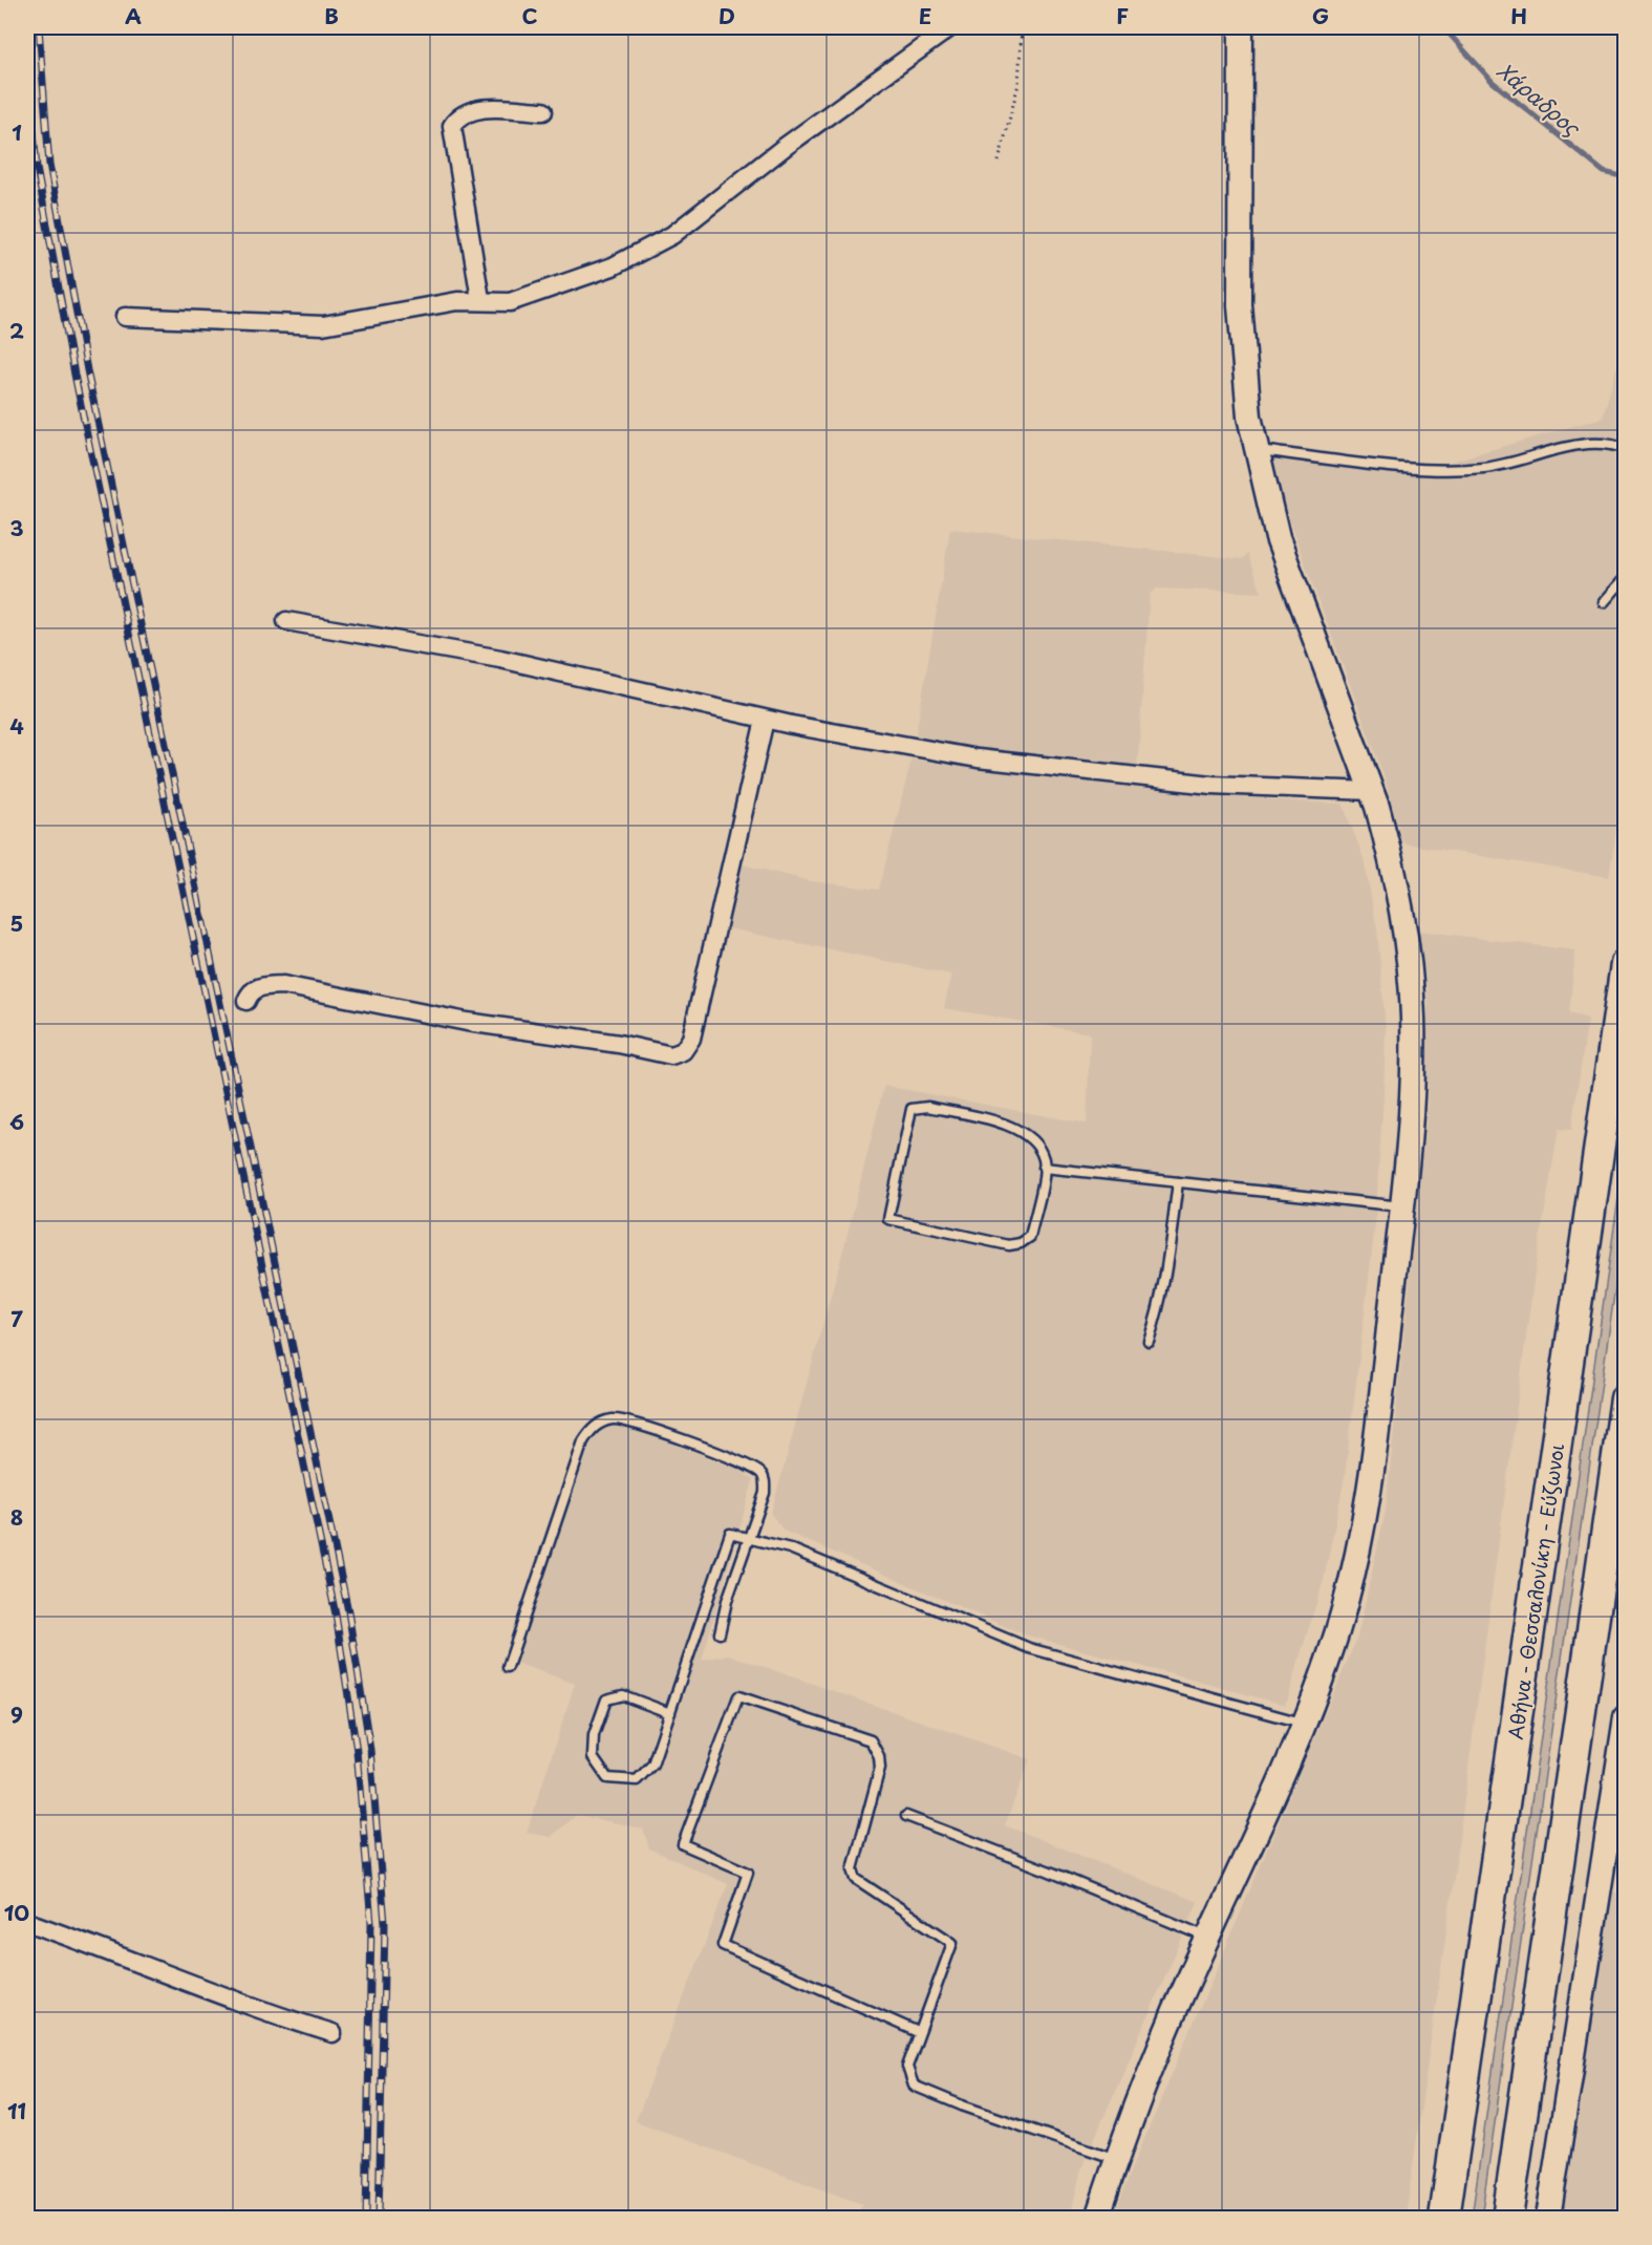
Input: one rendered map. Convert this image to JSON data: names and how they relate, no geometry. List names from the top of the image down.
{
  "streets": {
    "highway": ["Αθήνα - Θεσσαλονίκη - Εύζωνοι"]
  },
  "water": ["Χάραδρος"],
  "grid": {
    "columns": [
      "A",
      "B",
      "C",
      "D",
      "E",
      "F",
      "G",
      "H"
    ],
    "rows": [
      "1",
      "2",
      "3",
      "4",
      "5",
      "6",
      "7",
      "8",
      "9",
      "10",
      "11"
    ]
  }
}
